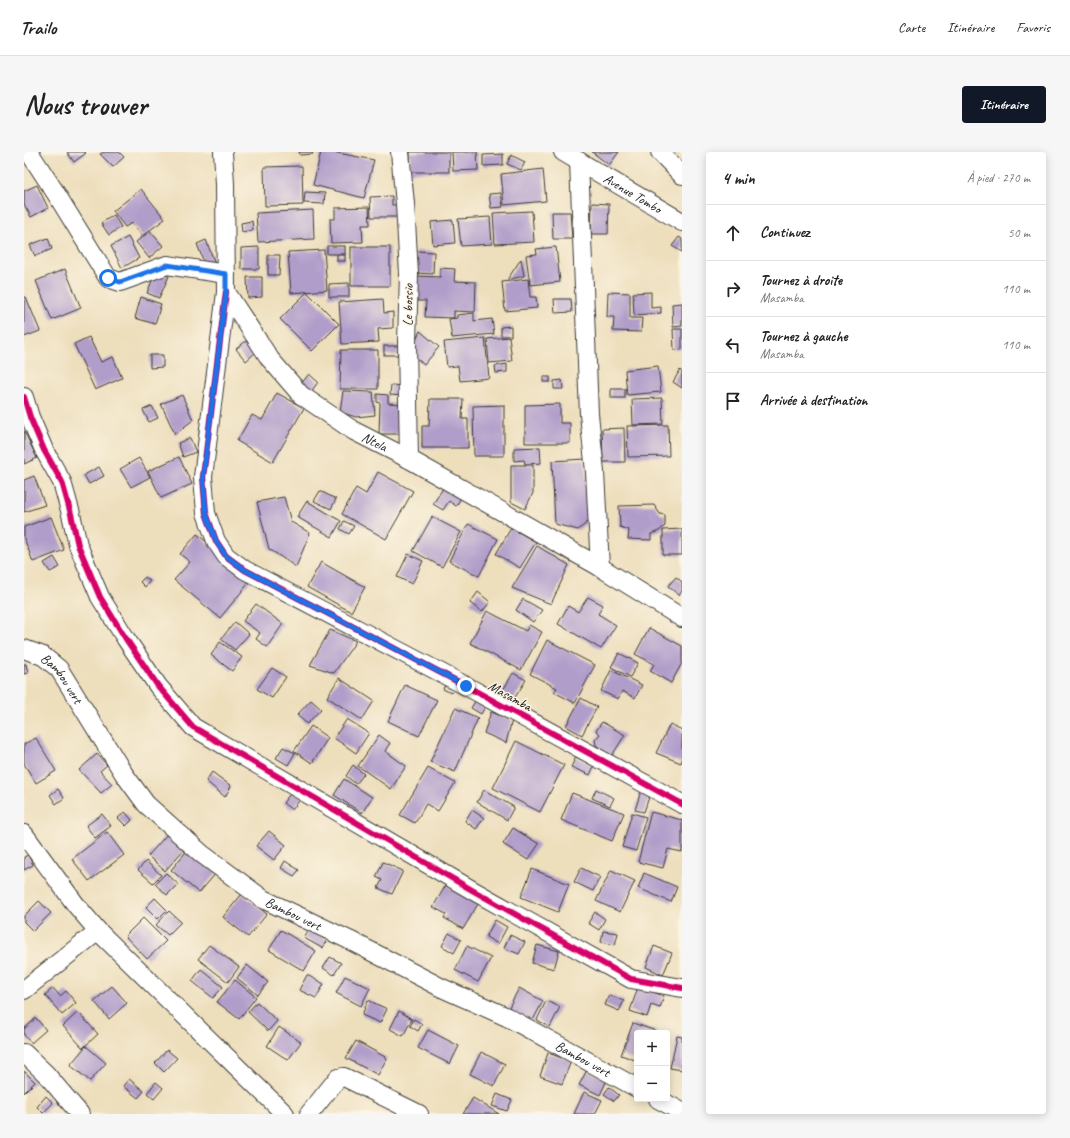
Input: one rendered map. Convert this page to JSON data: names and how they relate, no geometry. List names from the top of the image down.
{
  "streets": {
    "street": [
      "Avenue Tombo",
      "Le bossio",
      "Ntela",
      "Bambou vert",
      "Masamba"
    ]
  },
  "crossings": [
    ["Le bossio", "Ntela"],
    ["Ntela", "Masamba"]
  ],
  "page": {
    "header": "Trailo",
    "nav": ["Carte", "Itinéraire", "Favoris"],
    "buttons": "Itinéraire",
    "title": "Nous trouver",
    "heading": ["4 min", "À pied · 270 m"],
    "list": [
      ["Continuez", "50 m"],
      ["Tournez à droite", "Masamba", "110 m"],
      ["Tournez à gauche", "Masamba", "110 m"],
      "Arrivée à destination"
    ],
    "map_buttons": ["+", "−"]
  }
}
